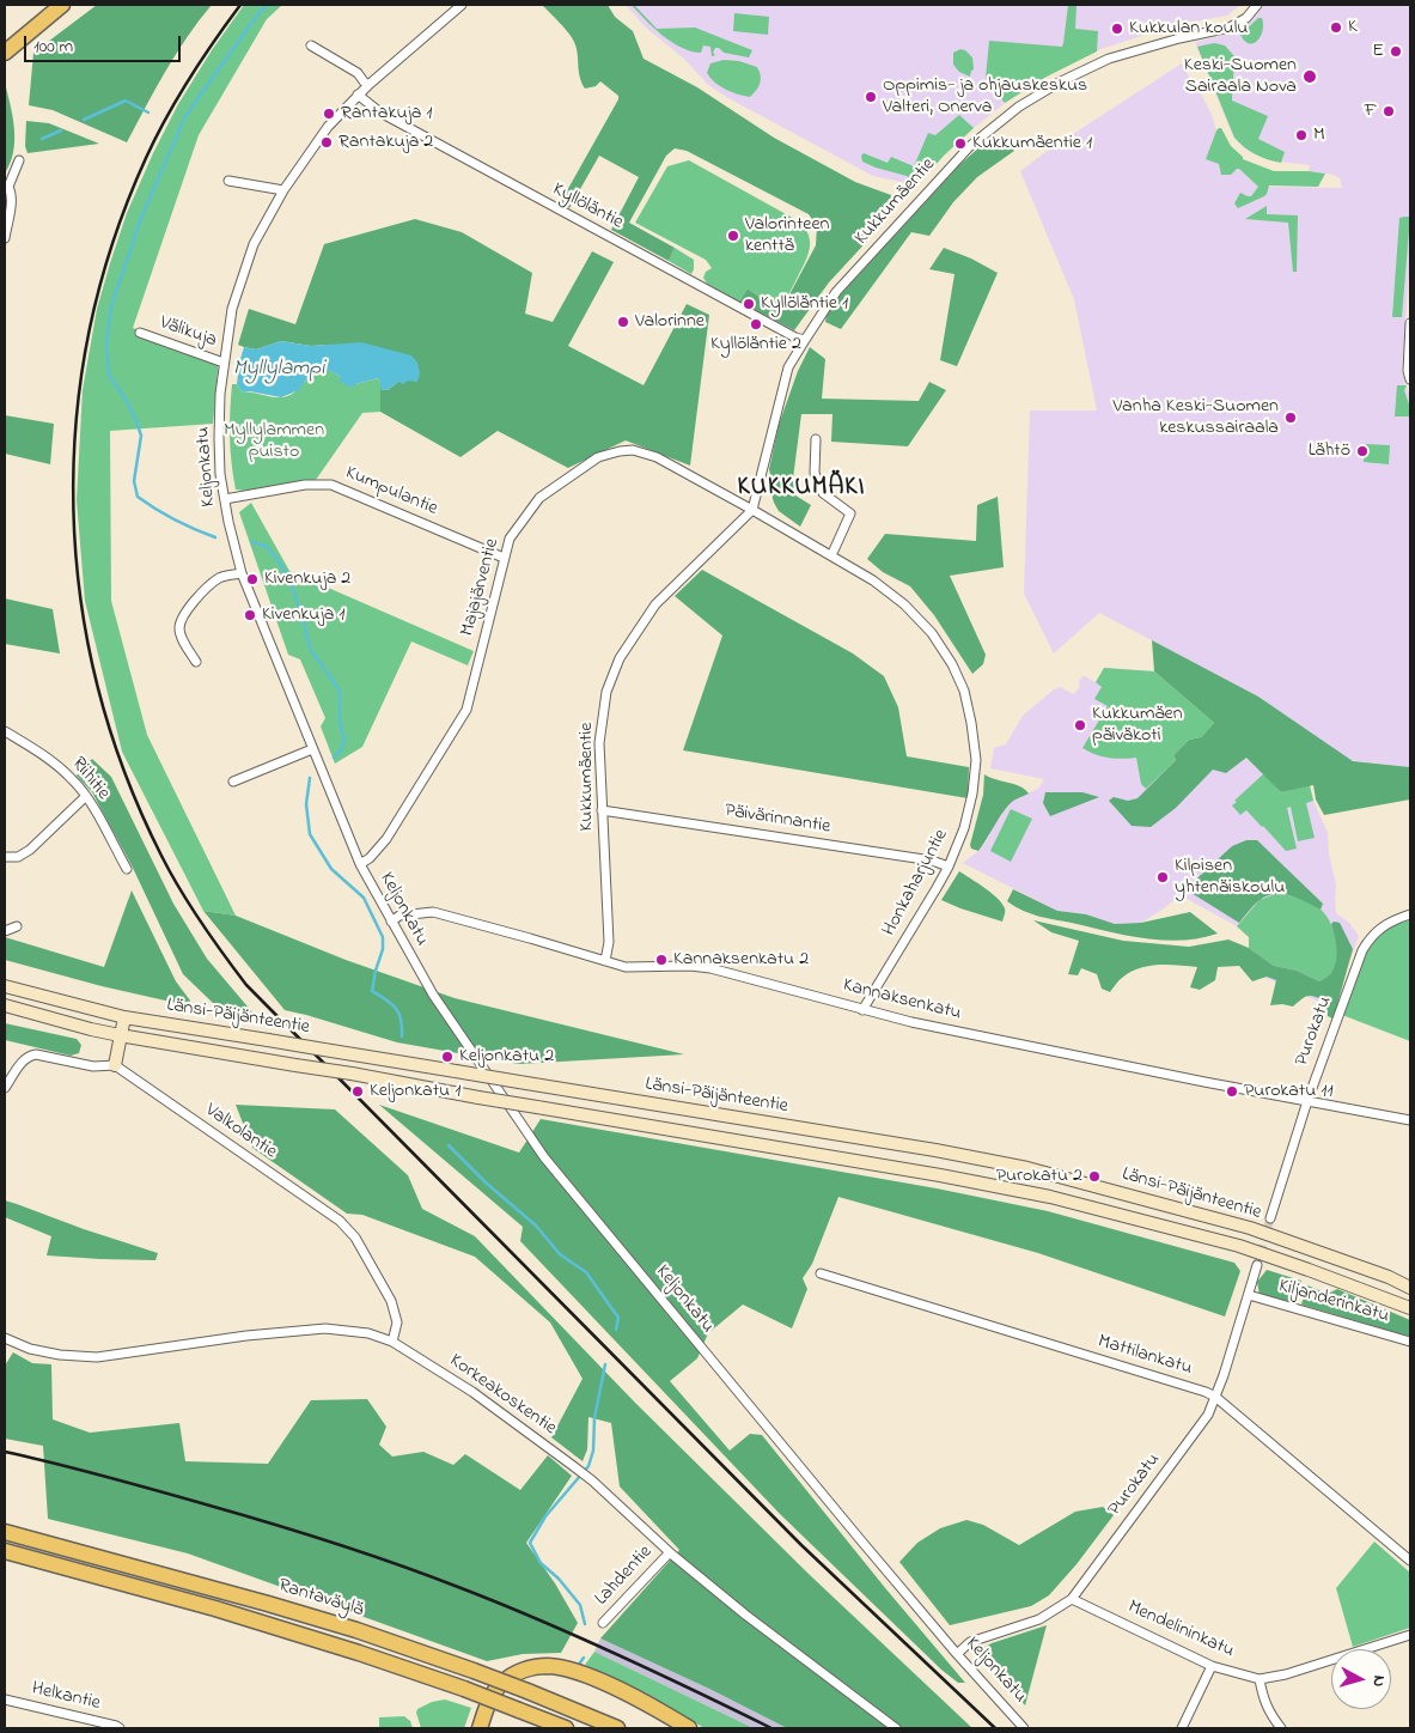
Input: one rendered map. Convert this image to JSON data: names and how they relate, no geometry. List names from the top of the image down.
{
  "streets": {
    "highway": ["Rantaväylä"],
    "main road": ["Länsi-Päijänteentie"],
    "street": [
      "Kukkumäentie",
      "Kyllöläntie",
      "Välikuja",
      "Keljonkatu",
      "Kumpulantie",
      "Majajärventie",
      "Riihitie",
      "Päivärinnantie",
      "Honkaharjuntie",
      "Kannaksenkatu",
      "Purokatu",
      "Valkolantie",
      "Kiljanderinkatu",
      "Mattilankatu",
      "Korkeakoskentie",
      "Lahdentie",
      "Mendelininkatu",
      "Helkantie"
    ]
  },
  "crossings": [
    ["Kukkumäentie", "Kyllöläntie"],
    ["Kukkumäentie", "Majajärventie"],
    ["Kukkumäentie", "Päivärinnantie"],
    ["Kukkumäentie", "Honkaharjuntie"],
    ["Kukkumäentie", "Kannaksenkatu"],
    ["Kyllöläntie", "Keljonkatu"],
    ["Välikuja", "Keljonkatu"],
    ["Keljonkatu", "Kumpulantie"],
    ["Keljonkatu", "Majajärventie"],
    ["Keljonkatu", "Kannaksenkatu"],
    ["Keljonkatu", "Purokatu"],
    ["Kumpulantie", "Majajärventie"],
    ["Majajärventie", "Honkaharjuntie"],
    ["Päivärinnantie", "Honkaharjuntie"],
    ["Honkaharjuntie", "Kannaksenkatu"],
    ["Kannaksenkatu", "Purokatu"],
    ["Purokatu", "Kiljanderinkatu"],
    ["Purokatu", "Mattilankatu"],
    ["Purokatu", "Mendelininkatu"],
    ["Valkolantie", "Korkeakoskentie"],
    ["Korkeakoskentie", "Lahdentie"]
  ],
  "districts": ["KUKKUMÄKI"],
  "water": ["Myllylampi"],
  "parks": ["Myllylammen puisto"],
  "places": [
    "K",
    "Kukkulan koulu",
    "E",
    "Keski-Suomen Sairaala Nova",
    "Oppimis- ja ohjauskeskus Valteri, Onerva",
    "F",
    "Rantakuja 1",
    "M",
    "Rantakuja 2",
    "Kukkumäentie 1",
    "Valorinteen kenttä",
    "Kyllöläntie 1",
    "Valorinne",
    "Kyllöläntie 2",
    "Vanha Keski-Suomen keskussairaala",
    "Lähtö",
    "Kivenkuja 2",
    "Kivenkuja 1",
    "Kukkumäen päiväkoti",
    "Kilpisen yhtenäiskoulu",
    "Kannaksenkatu 2",
    "Keljonkatu 2",
    "Keljonkatu 1",
    "Purokatu 11",
    "Purokatu 2"
  ],
  "scale_bar": "100 m",
  "north": "right"
}
